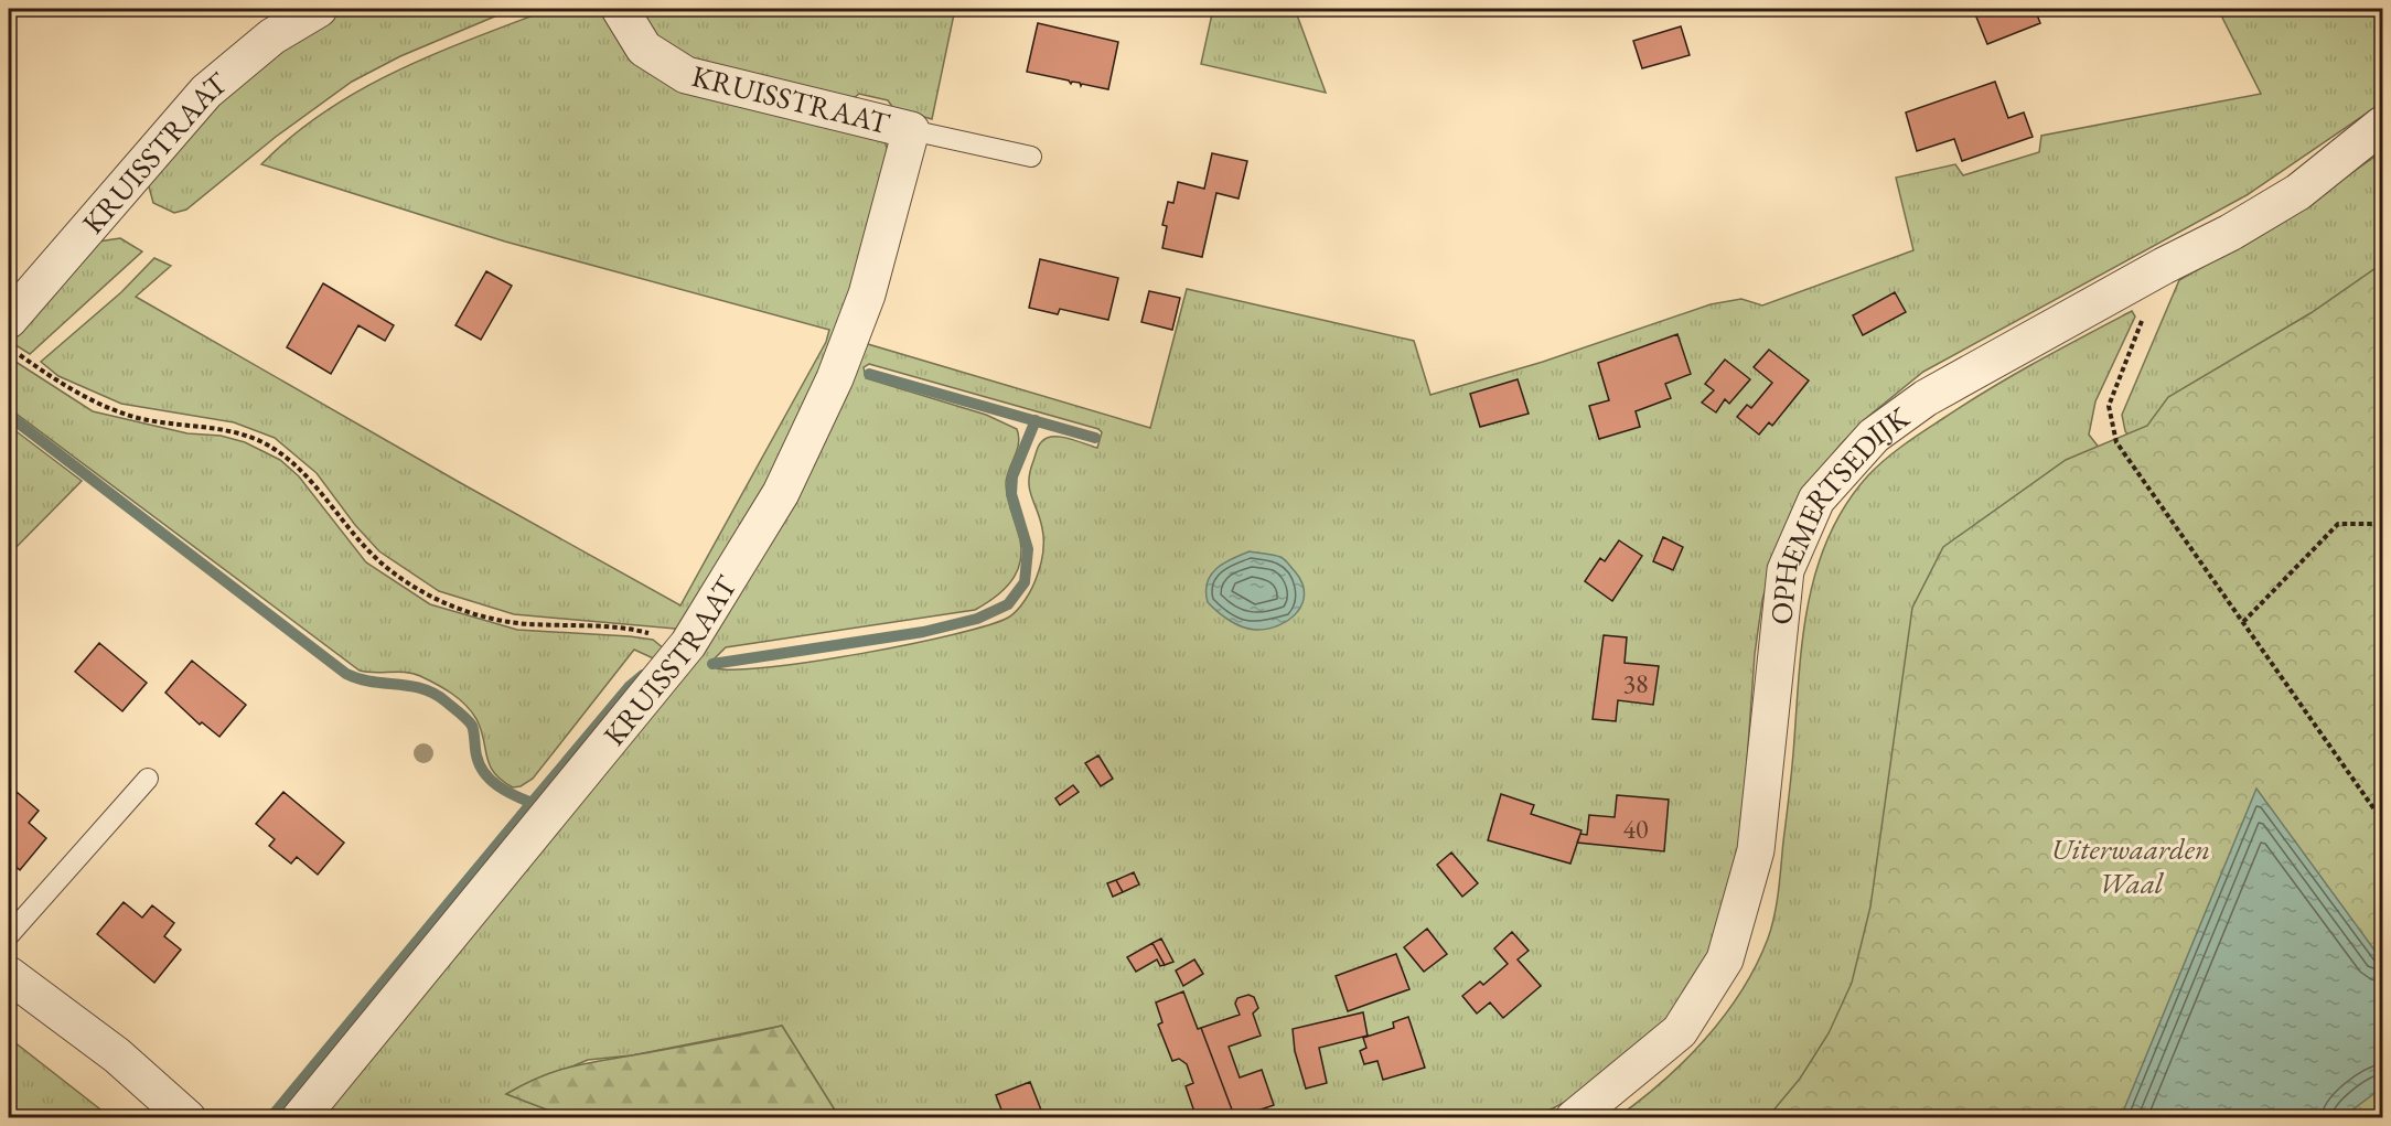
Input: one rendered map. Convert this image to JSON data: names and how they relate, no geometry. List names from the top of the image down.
{
  "streets": {
    "street": ["KRUISSTRAAT", "OPHEMERTSEDIJK"]
  },
  "parks": ["Uiterwaarden Waal"],
  "house_numbers": ["38", "40"]
}
